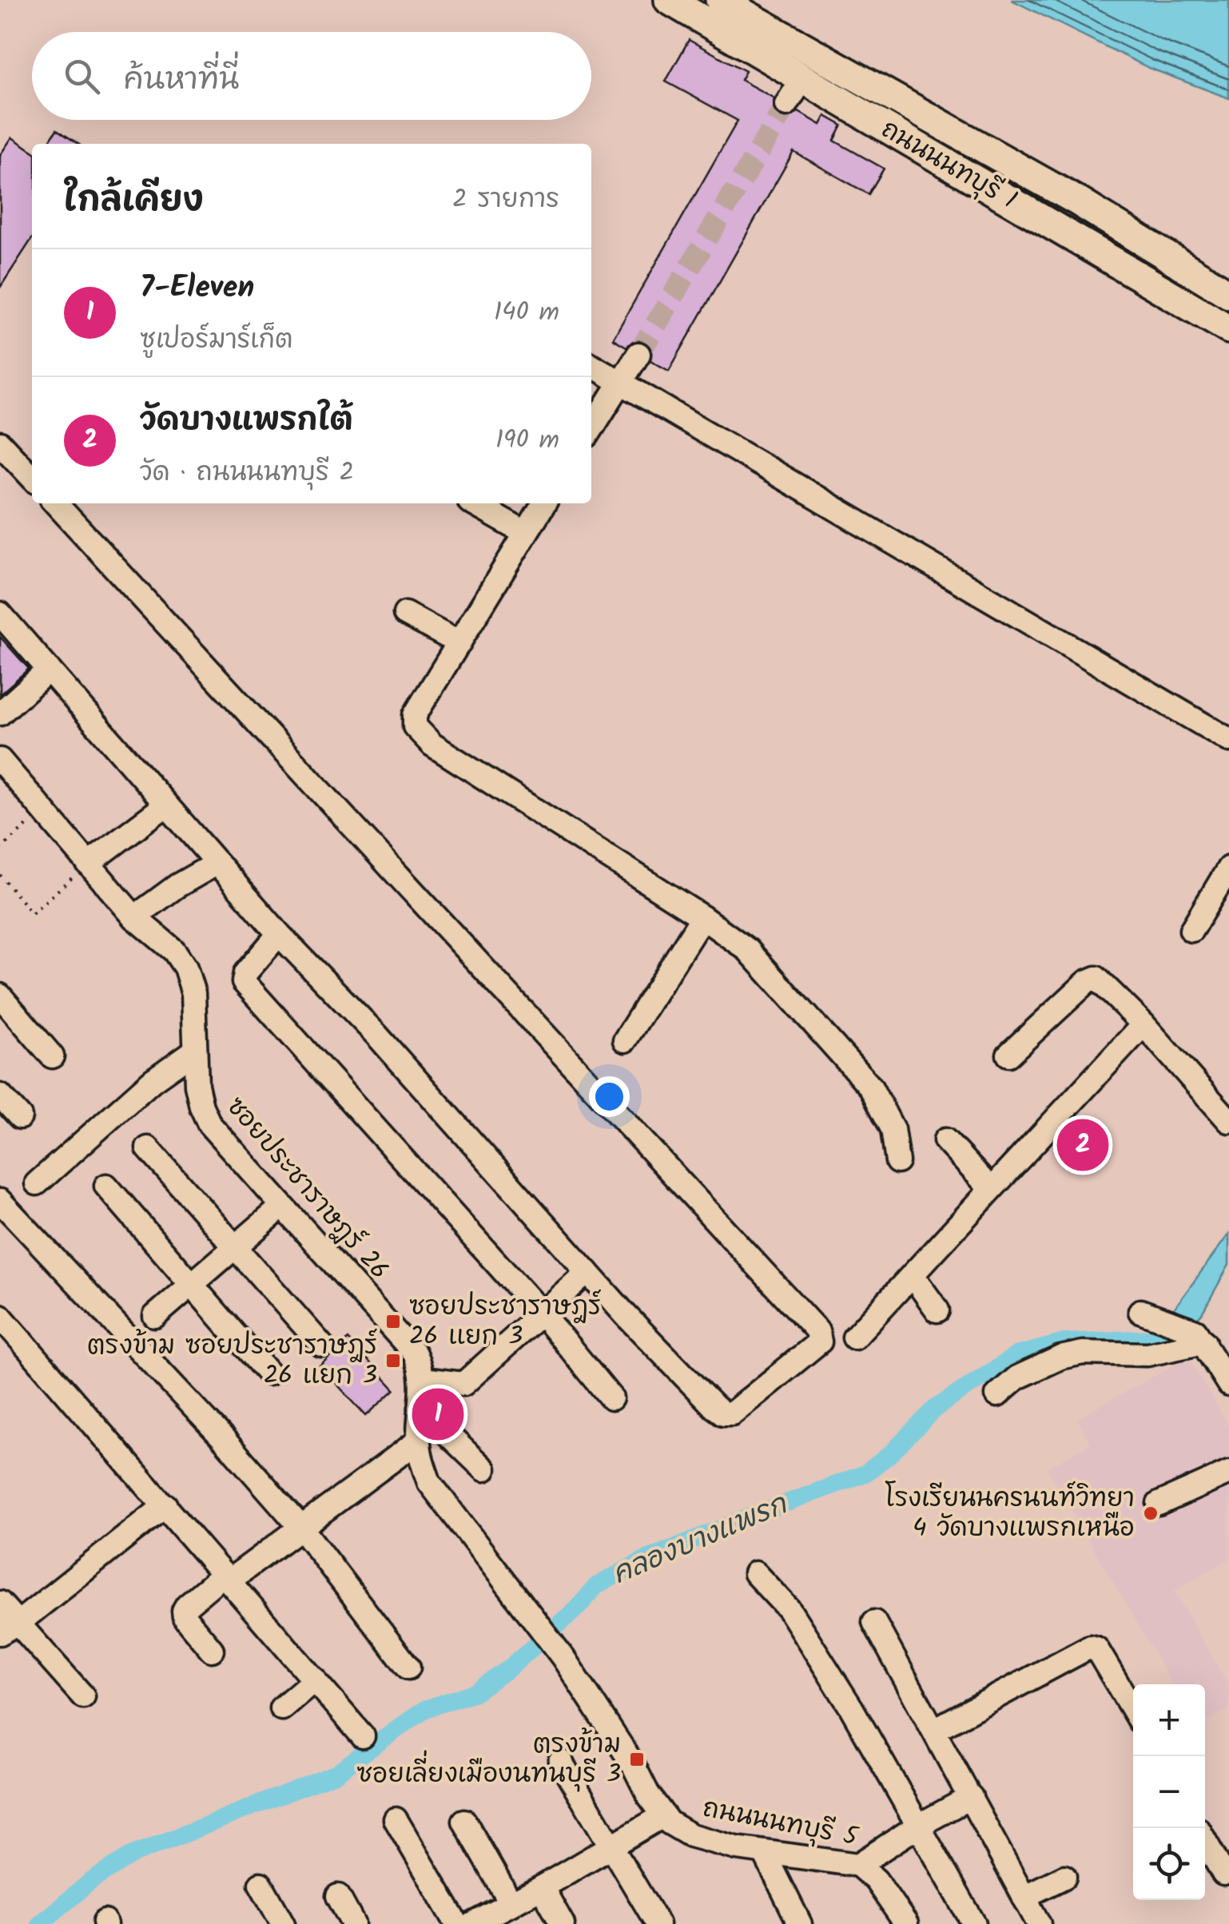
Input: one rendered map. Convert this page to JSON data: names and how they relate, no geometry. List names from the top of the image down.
{
  "streets": {
    "main road": ["ถนนนนทบุรี 1"],
    "street": ["ซอยประชาราษฎร์ 26", "ถนนนนทบุรี 5"]
  },
  "water": ["คลองบางแพรก"],
  "places": {
    "transit": ["ซอยประชาราษฎร์ 26 แยก 3", "ตรงข้าม ซอยประชาราษฎร์ 26 แยก 3", "ตรงข้าม ซอยเลี่ยงเมืองนทนบุรี 3"],
    "other": ["โรงเรียนนครนนท์วิทยา 4 วัดบางแพรกเหนือ"]
  },
  "page": {
    "search": "ค้นหาที่นี่",
    "heading": ["ใกล้เคียง", "2 รายการ"],
    "list": [
      {
        "mark": "1",
        "name": "7-Eleven",
        "note": "ซูเปอร์มาร์เก็ต",
        "value": "140 m"
      },
      {
        "mark": "2",
        "name": "วัดบางแพรกใต้",
        "note": "วัด · ถนนนนทบุรี 2",
        "value": "190 m"
      }
    ],
    "pins": ["2", "1"],
    "map_buttons": ["+", "−"]
  }
}
